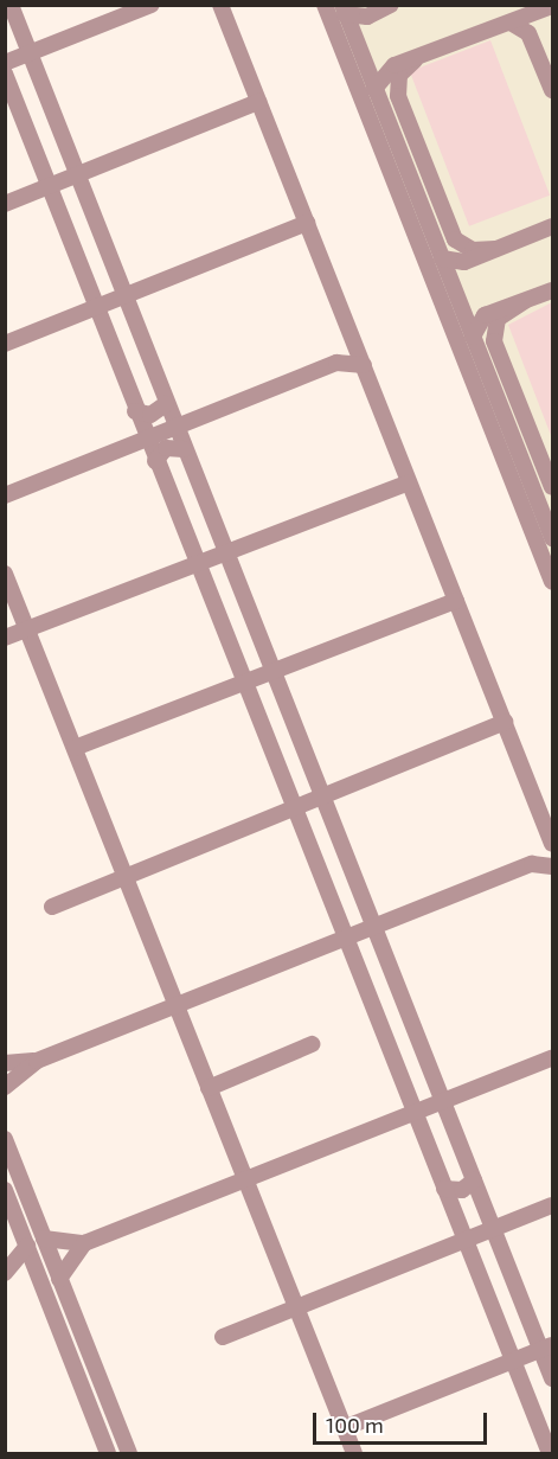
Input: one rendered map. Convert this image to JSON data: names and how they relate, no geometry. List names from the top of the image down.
{
  "scale_bar": "100 m"
}
